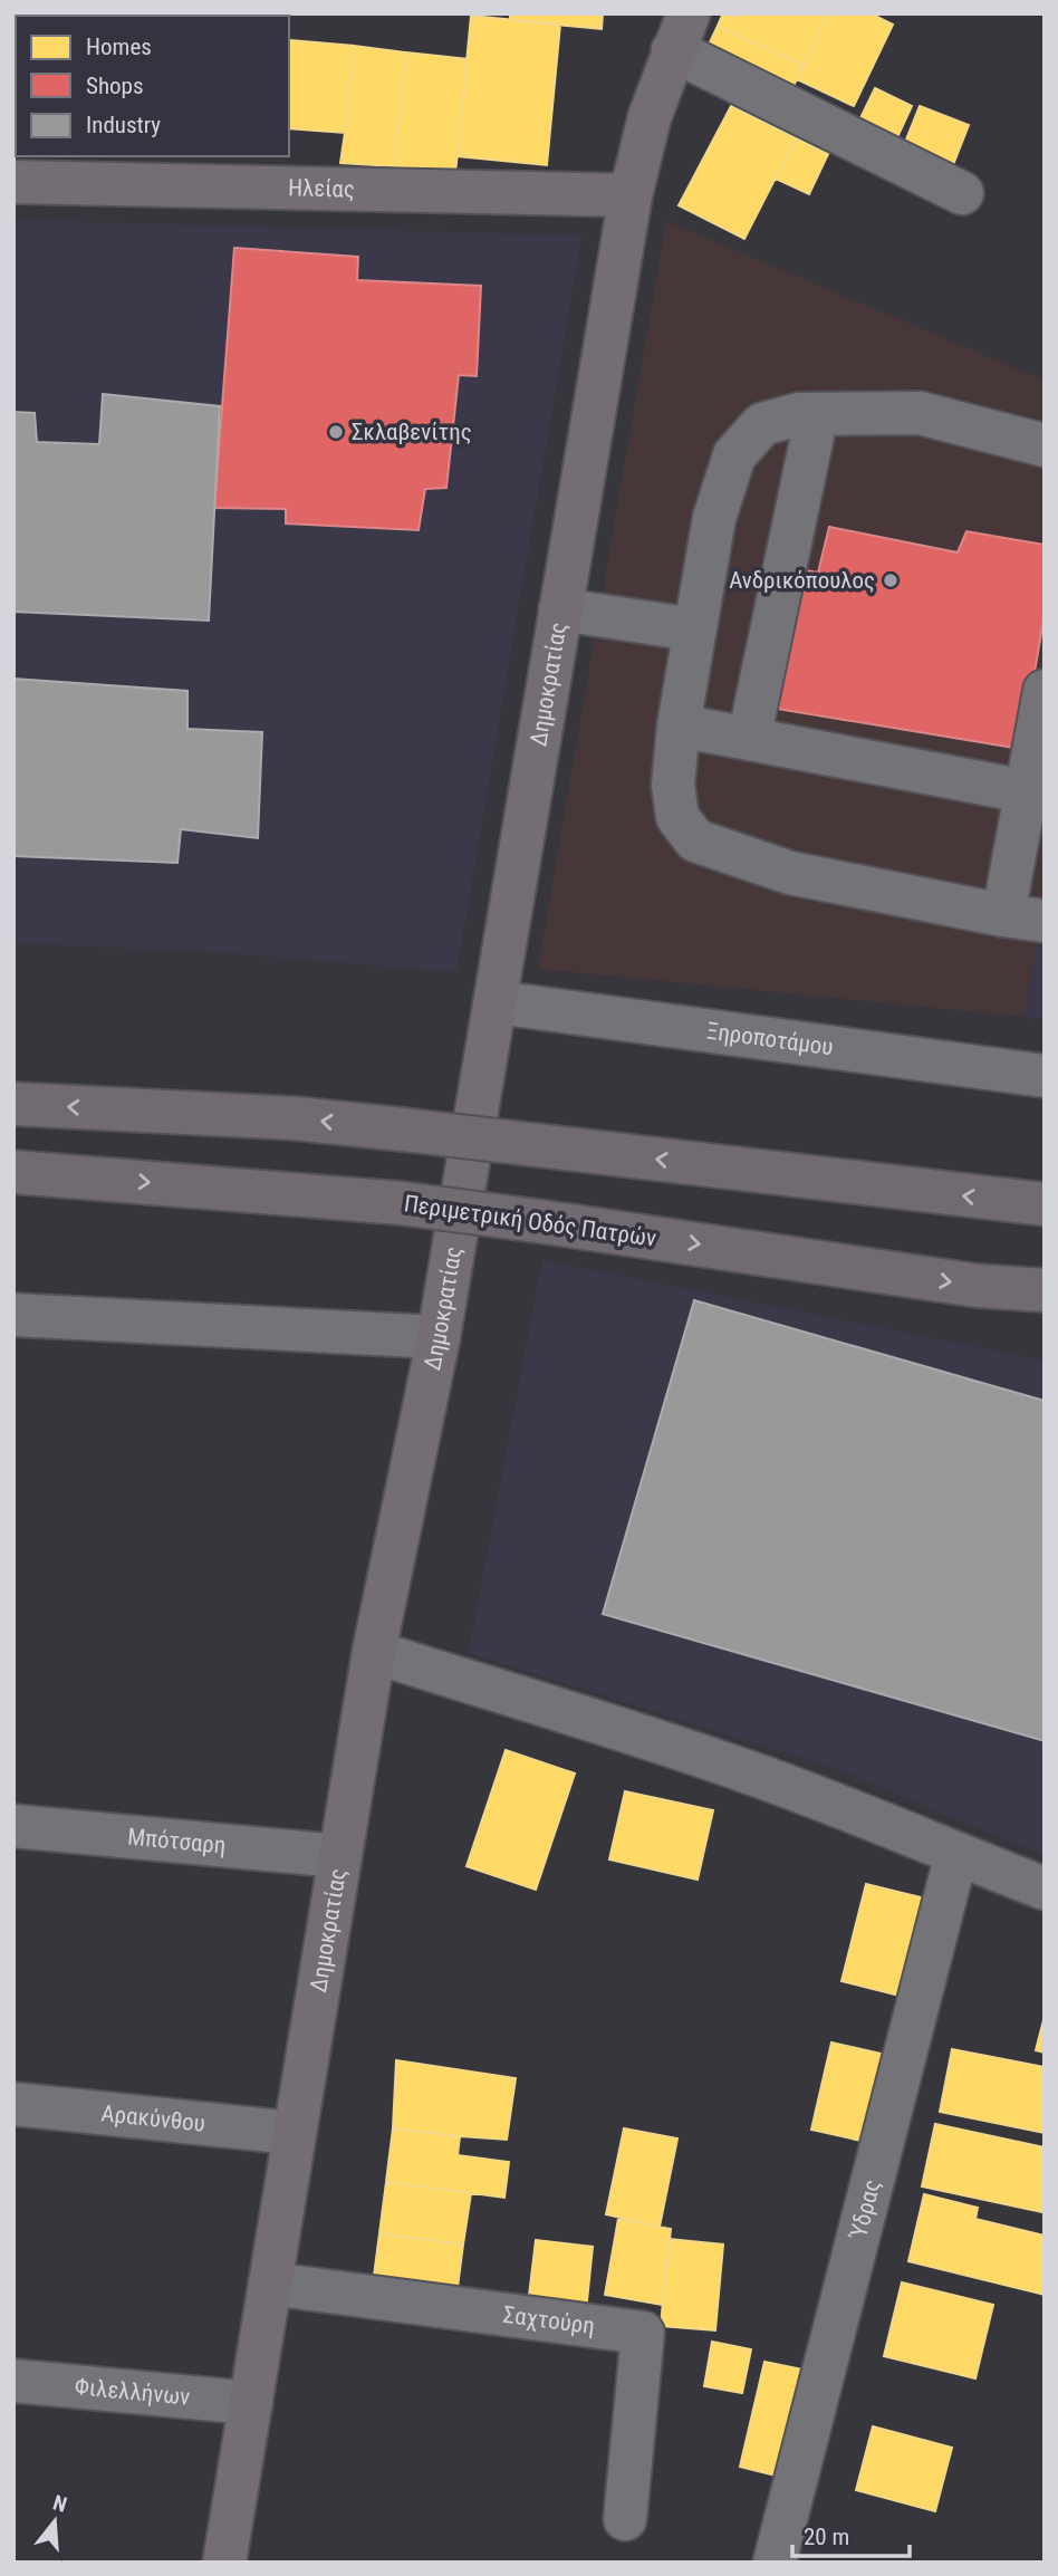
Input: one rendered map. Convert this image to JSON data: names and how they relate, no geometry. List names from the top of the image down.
{
  "streets": {
    "highway": ["Περιμετρική Οδός Πατρών"],
    "main road": ["Ηλείας", "Δημοκρατίας"],
    "street": [
      "Ξηροποτάμου",
      "Μπότσαρη",
      "Αρακύνθου",
      "Ύδρας",
      "Σαχτούρη",
      "Φιλελλήνων"
    ]
  },
  "crossings": [
    ["Ηλείας", "Δημοκρατίας"],
    ["Δημοκρατίας", "Ξηροποτάμου"],
    ["Δημοκρατίας", "Μπότσαρη"],
    ["Δημοκρατίας", "Αρακύνθου"],
    ["Δημοκρατίας", "Σαχτούρη"],
    ["Δημοκρατίας", "Φιλελλήνων"]
  ],
  "places": ["Σκλαβενίτης", "Ανδρικόπουλος"],
  "legend": ["Homes", "Shops", "Industry"],
  "scale_bar": "20 m",
  "north": "top"
}
